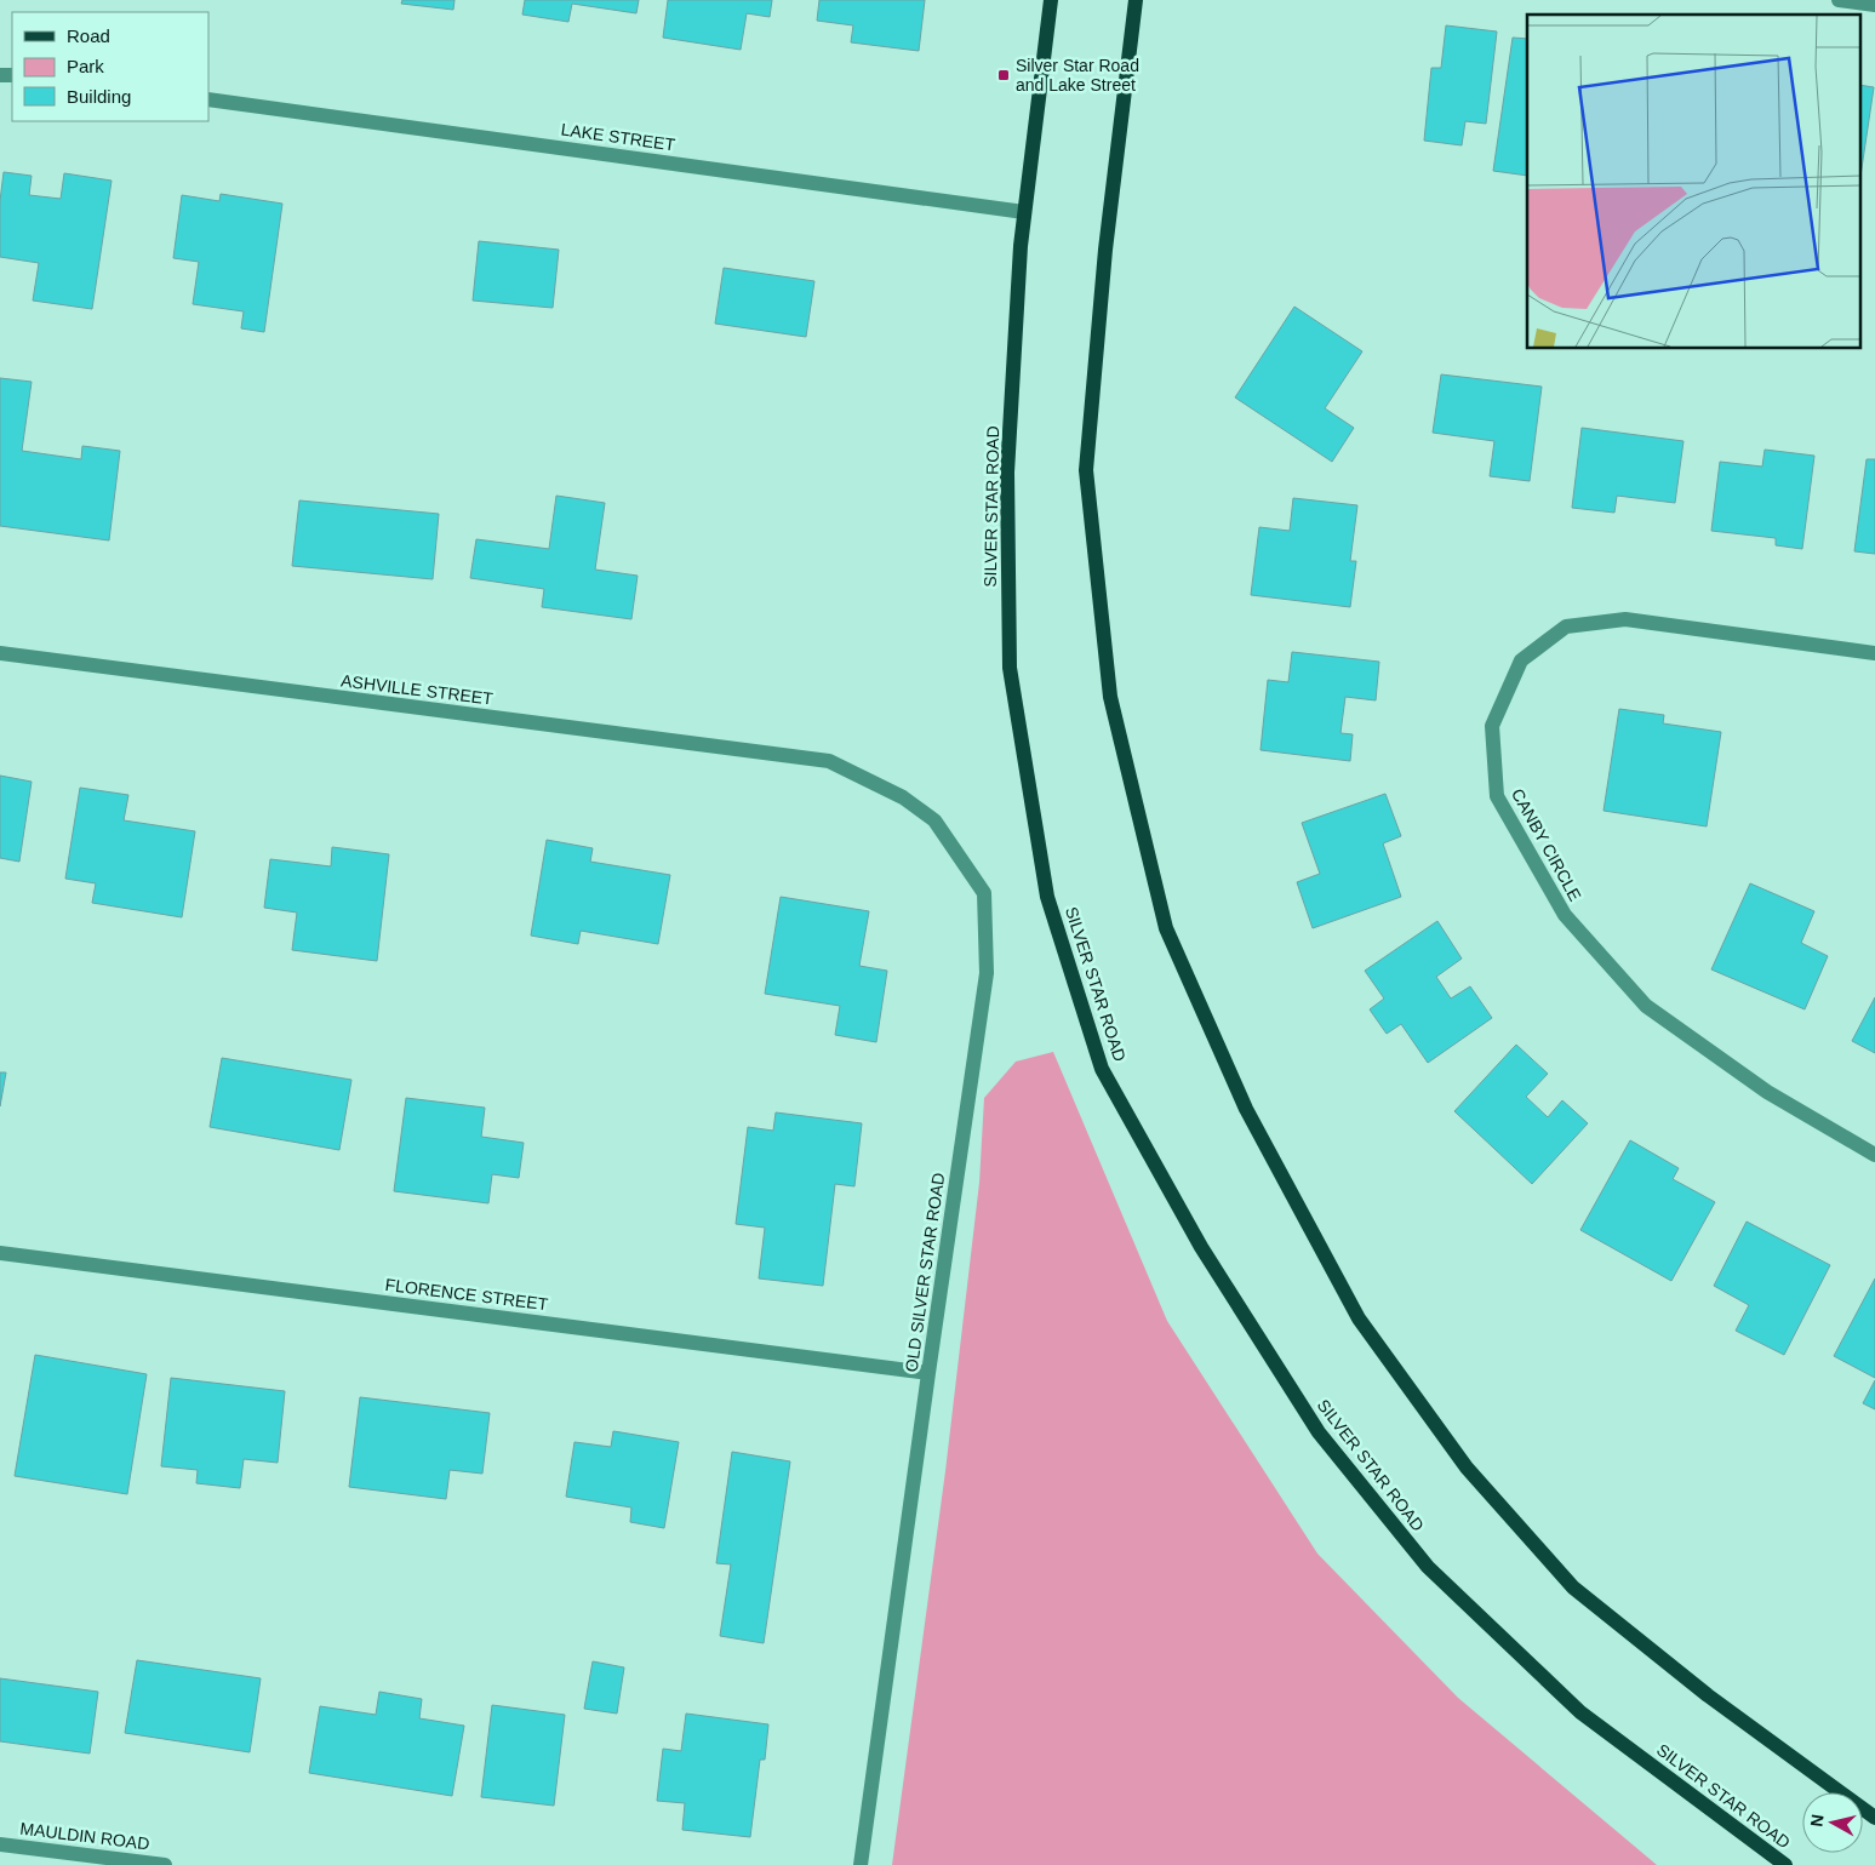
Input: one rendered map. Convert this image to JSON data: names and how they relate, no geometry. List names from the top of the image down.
{
  "streets": {
    "main road": ["SILVER STAR ROAD"],
    "street": [
      "LAKE STREET",
      "ASHVILLE STREET",
      "CANBY CIRCLE",
      "OLD SILVER STAR ROAD",
      "FLORENCE STREET",
      "MAULDIN ROAD"
    ]
  },
  "crossings": [
    ["LAKE STREET", "SILVER STAR ROAD"],
    ["ASHVILLE STREET", "OLD SILVER STAR ROAD"],
    ["OLD SILVER STAR ROAD", "FLORENCE STREET"]
  ],
  "places": {
    "transit": ["Silver Star Road and Lake Street"]
  },
  "legend": ["Road", "Park", "Building"],
  "north": "left"
}
